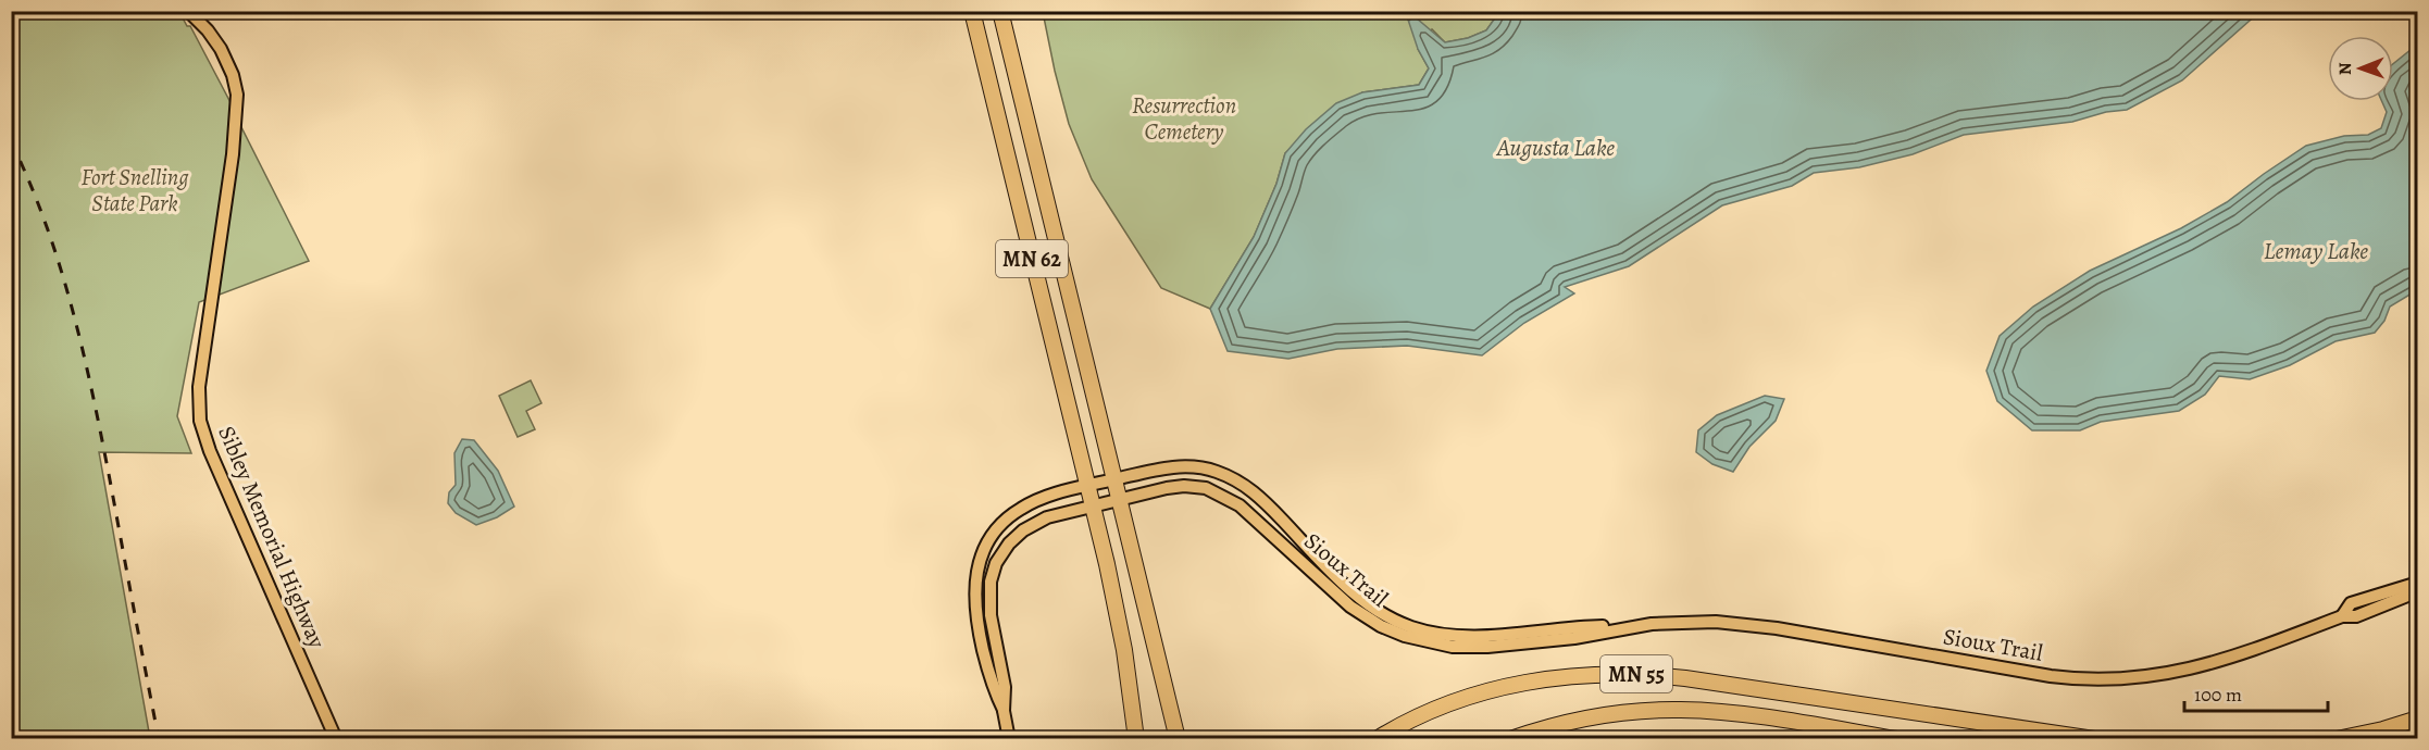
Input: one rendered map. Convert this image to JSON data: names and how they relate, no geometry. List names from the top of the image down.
{
  "streets": {
    "highway": ["MN 62", "MN 55"],
    "main road": ["Sibley Memorial Highway", "Sioux Trail"]
  },
  "crossings": [
    ["MN 62", "Sioux Trail"]
  ],
  "water": ["Augusta Lake", "Lemay Lake"],
  "parks": ["Resurrection Cemetery", "Fort Snelling State Park"],
  "scale_bar": "100 m",
  "north": "left"
}
